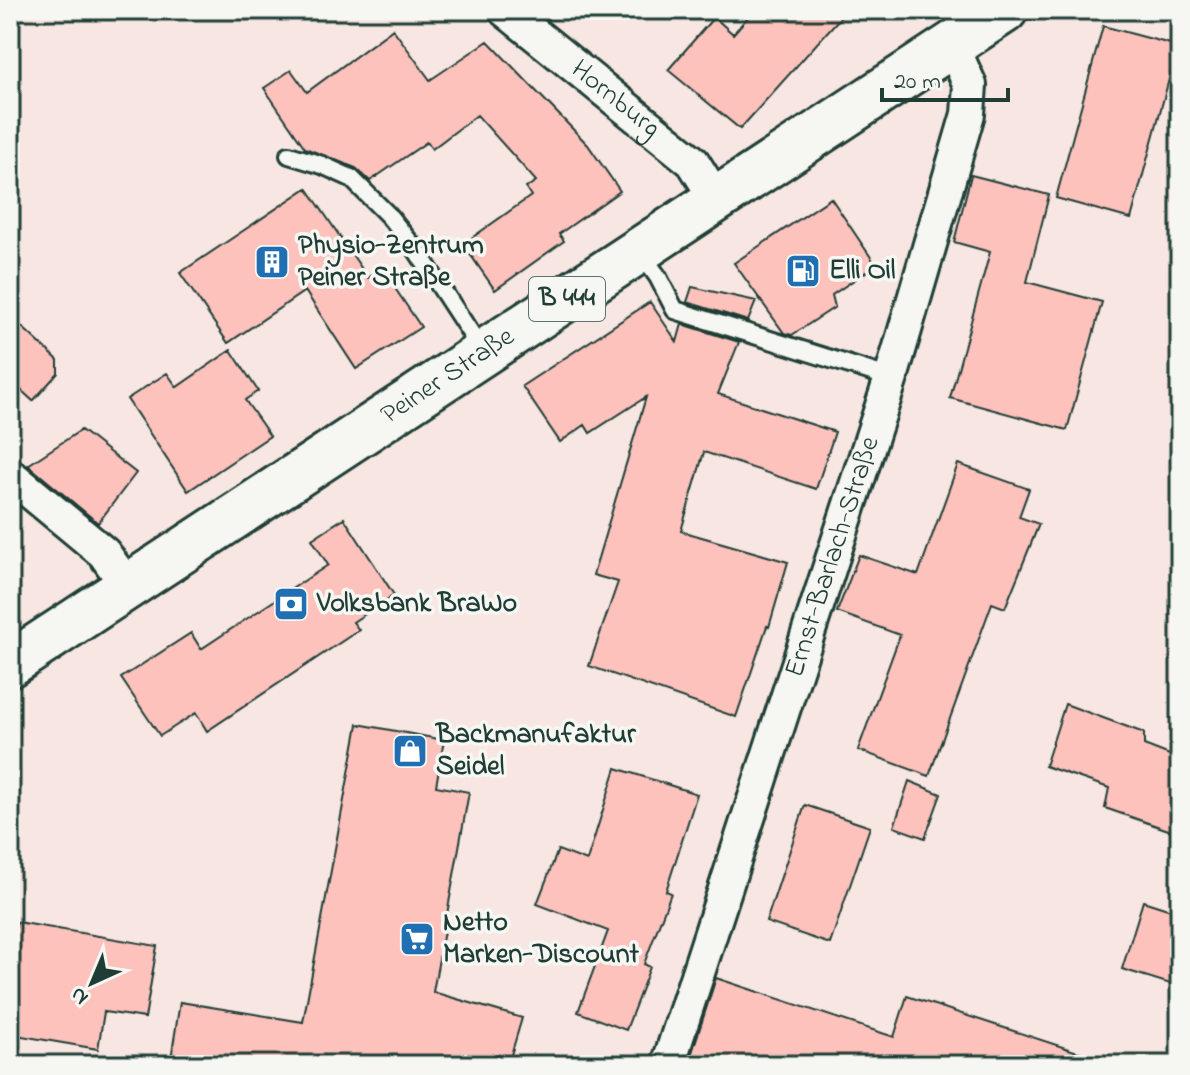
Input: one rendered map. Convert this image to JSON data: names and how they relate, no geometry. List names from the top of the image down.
{
  "streets": {
    "main road": ["B 444", "Peiner Straße"],
    "street": ["Hornburg", "Ernst-Barlach-Straße"]
  },
  "crossings": [
    ["Hornburg", "Peiner Straße"],
    ["Peiner Straße", "Ernst-Barlach-Straße"]
  ],
  "places": {
    "building": ["Physio-Zentrum Peiner Straße"],
    "fuel station": ["Elli Oil"],
    "bank": ["Volksbank BraWo"],
    "shop": ["Backmanufaktur Seidel"],
    "supermarket": ["Netto Marken-Discount"]
  },
  "scale_bar": "20 m",
  "north": "bottom left"
}
